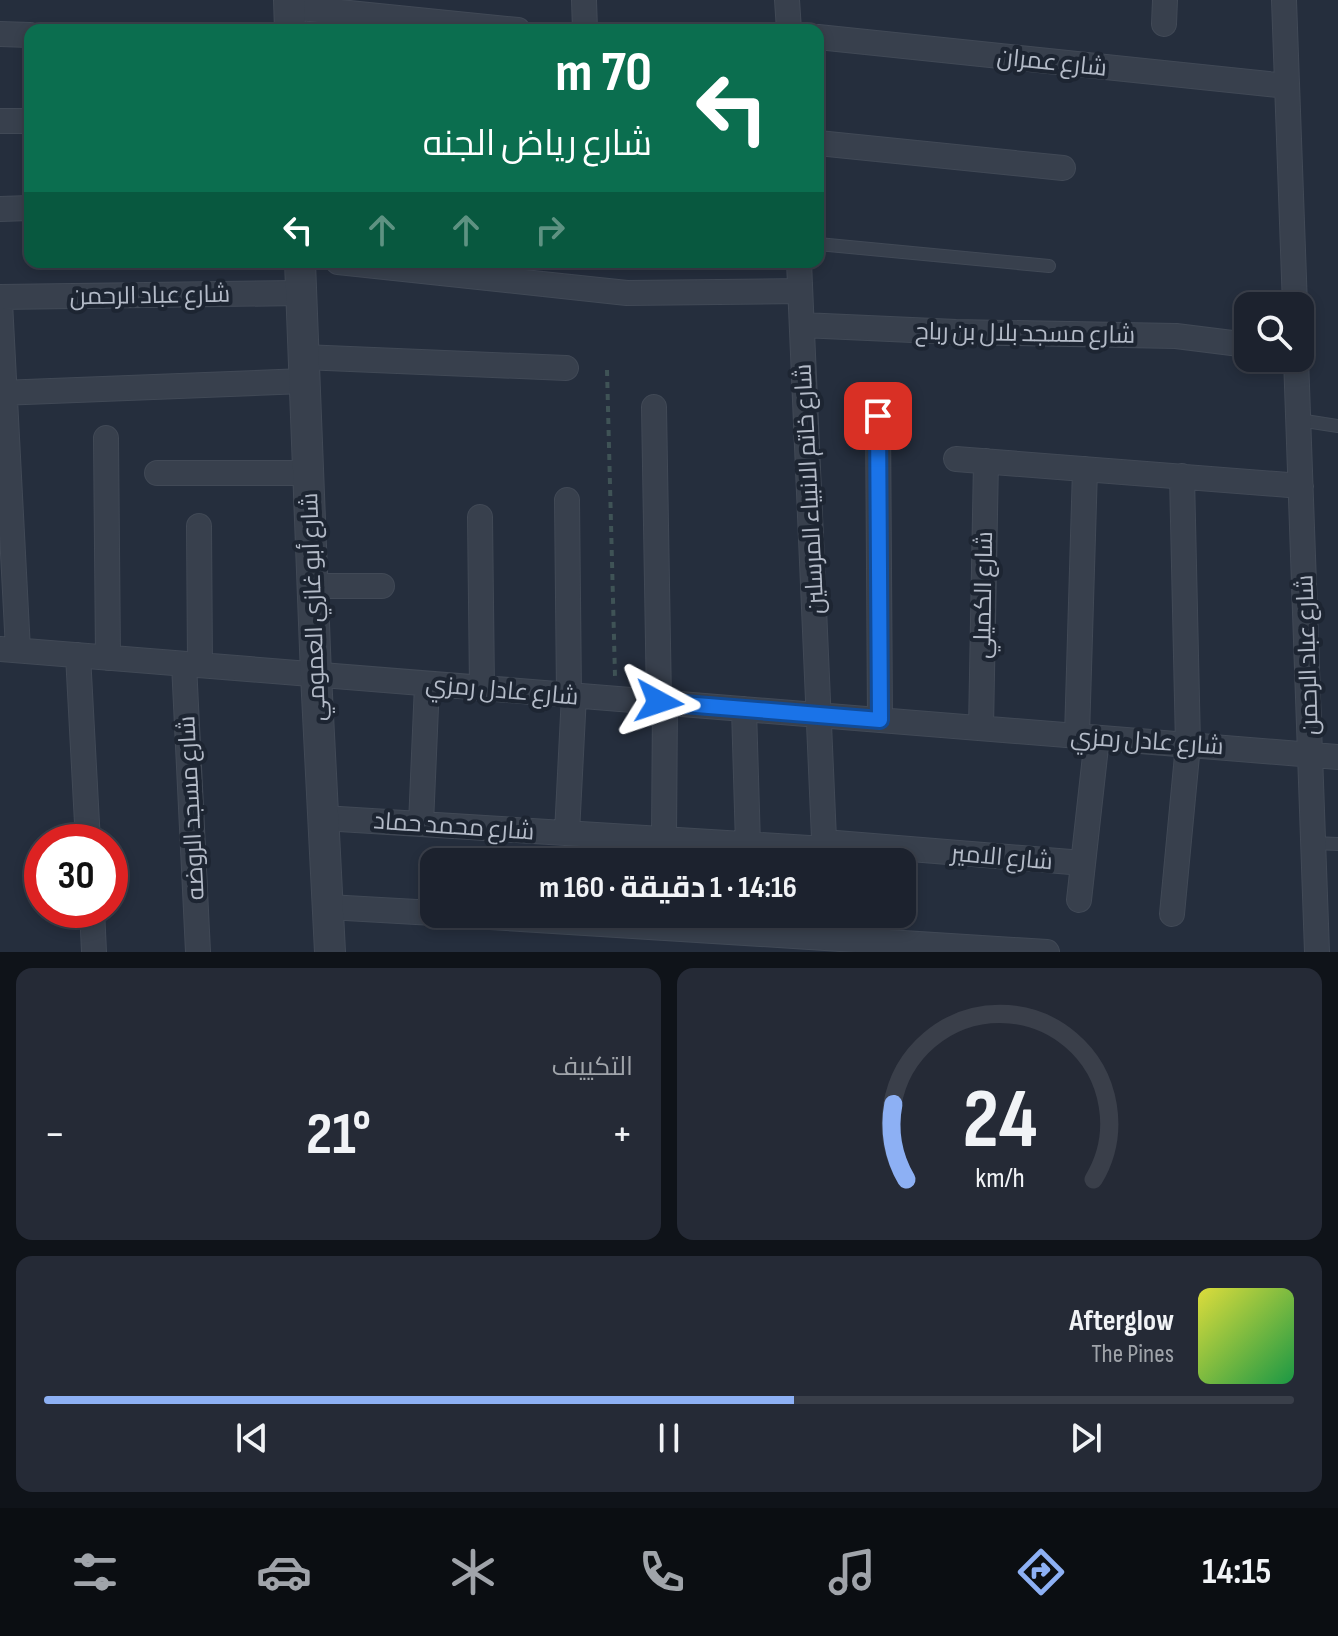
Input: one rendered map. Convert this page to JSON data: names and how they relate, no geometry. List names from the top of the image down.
{
  "streets": {
    "street": [
      "شارع عمران",
      "شارع عباد الرحمن",
      "شارع مسجد بلال بن رباح",
      "شارع خاتم الانبياء المرسلين",
      "شارع الكميلي",
      "شارع أبو غازي العمومي",
      "شارع عادل رمزي",
      "شارع مسجد الروضه",
      "شارع محمد حماد",
      "شارع الامير"
    ]
  },
  "crossings": [
    ["شارع عباد الرحمن", "شارع أبو غازي العمومي"],
    ["شارع عباد الرحمن", "شارع عادل رمزي"],
    ["شارع مسجد بلال بن رباح", "شارع خاتم الانبياء المرسلين"],
    ["شارع خاتم الانبياء المرسلين", "شارع عادل رمزي"],
    ["شارع الكميلي", "شارع عادل رمزي"],
    ["شارع أبو غازي العمومي", "شارع عادل رمزي"],
    ["شارع أبو غازي العمومي", "شارع محمد حماد"],
    ["شارع عادل رمزي", "شارع مسجد الروضه"]
  ],
  "page": {
    "turn": ["70 m", "شارع رياض الجنه"],
    "limit": "30",
    "trip": "14:16 · 1 دقيقة · 160 m",
    "tile": "التكييف",
    "heat": ["−", "21°", "+"],
    "song": ["Afterglow", "The Pines"],
    "tabs": "14:15",
    "gauge": ["24", "km/h"]
  }
}
